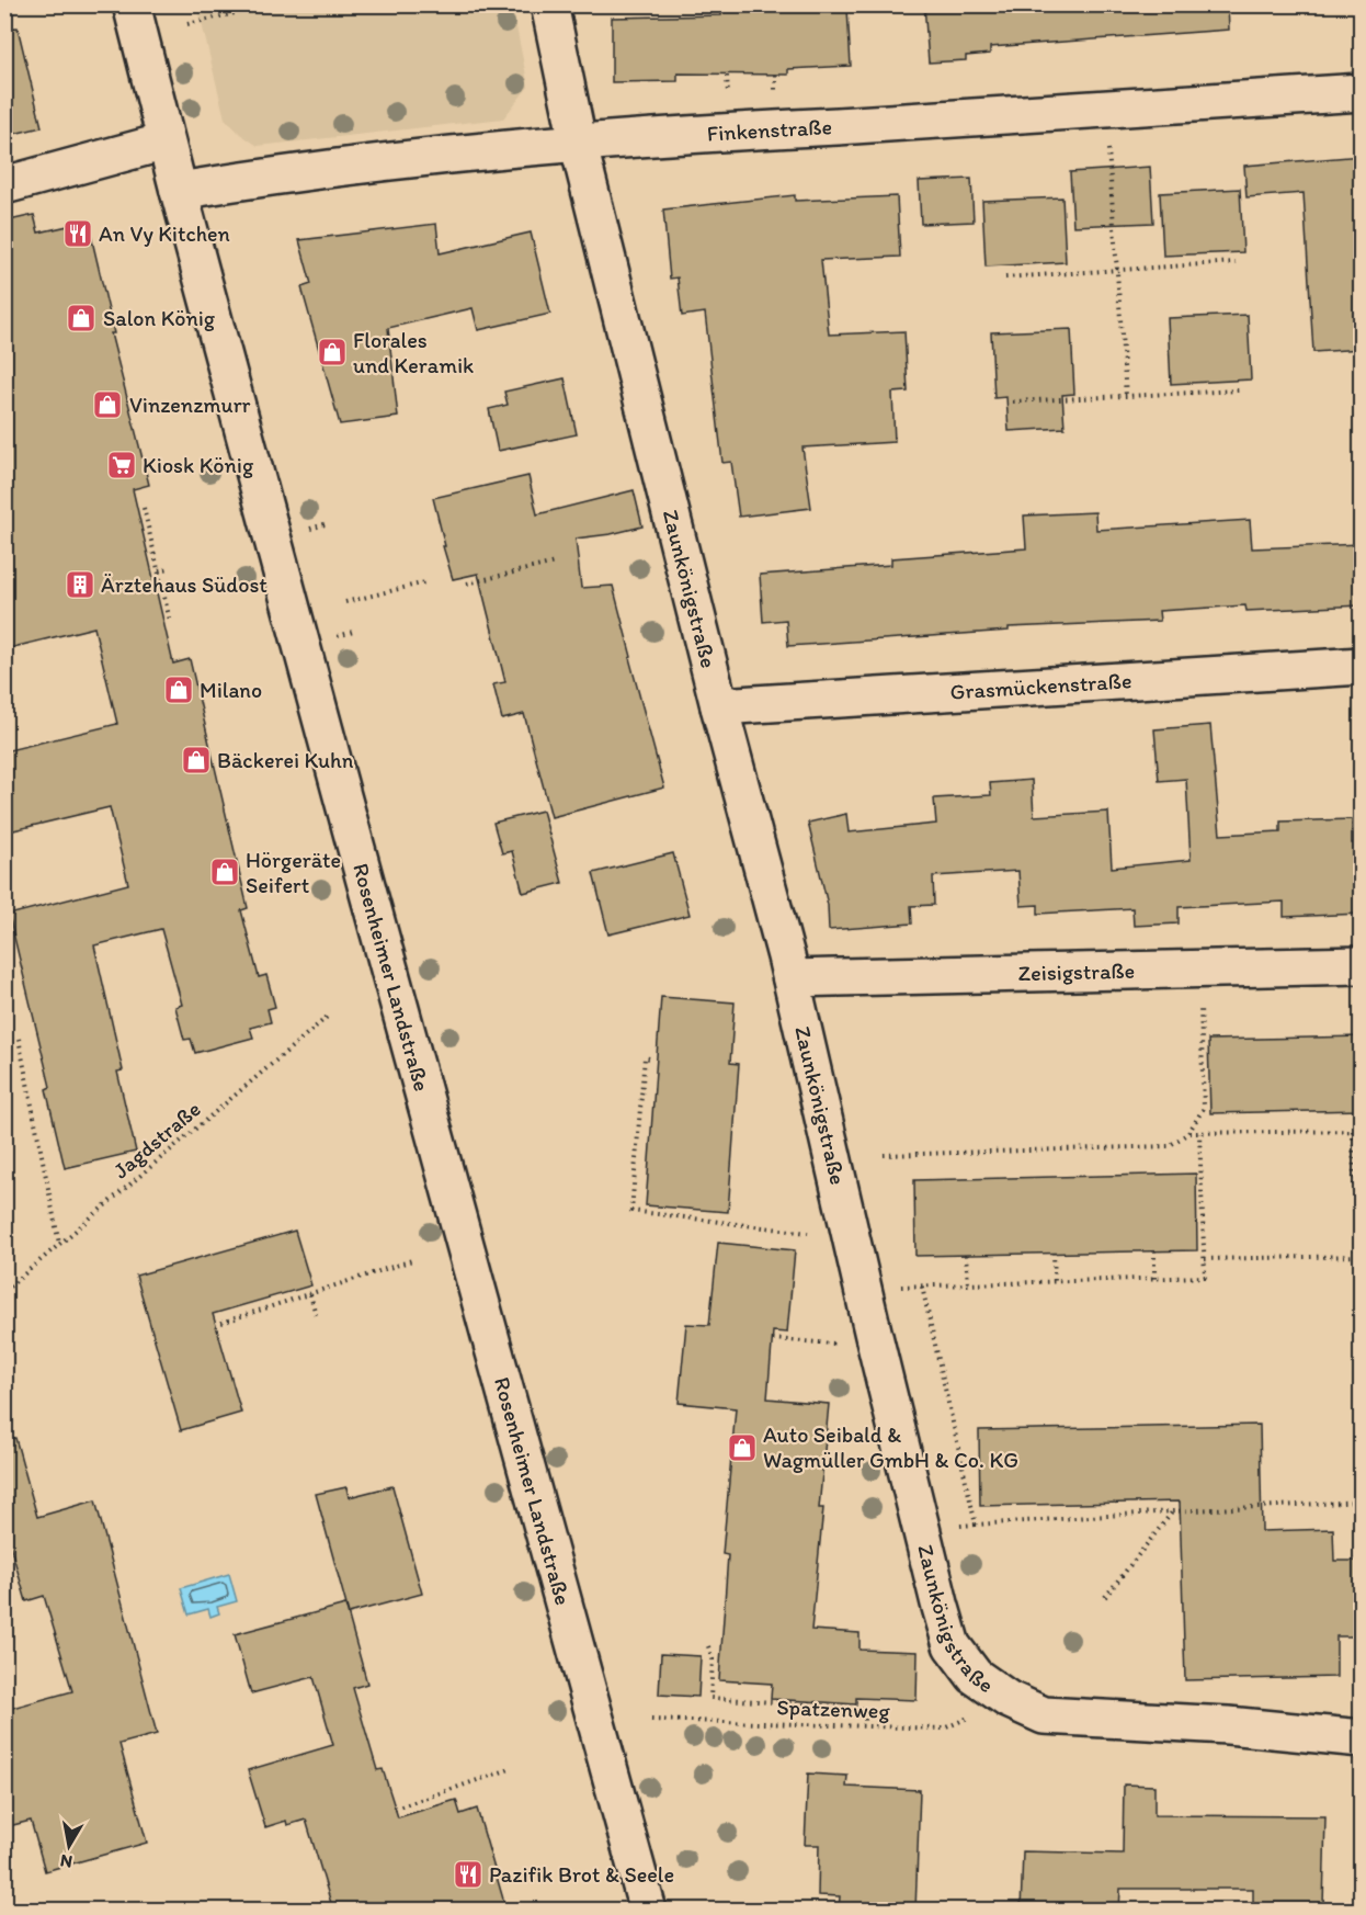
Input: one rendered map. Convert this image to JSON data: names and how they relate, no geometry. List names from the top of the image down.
{
  "streets": {
    "street": [
      "Finkenstraße",
      "Zaunkönigstraße",
      "Grasmückenstraße",
      "Zeisigstraße",
      "Rosenheimer Landstraße"
    ],
    "path": ["Jagdstraße", "Spatzenweg"]
  },
  "crossings": [
    ["Finkenstraße", "Zaunkönigstraße"],
    ["Finkenstraße", "Rosenheimer Landstraße"],
    ["Zaunkönigstraße", "Grasmückenstraße"],
    ["Zaunkönigstraße", "Zeisigstraße"],
    ["Zaunkönigstraße", "Spatzenweg"]
  ],
  "places": {
    "restaurant": ["An Vy Kitchen", "Pazifik Brot & Seele"],
    "shop": [
      "Salon König",
      "Florales und Keramik",
      "Vinzenzmurr",
      "Milano",
      "Bäckerei Kuhn",
      "Hörgeräte Seifert",
      "Auto Seibald & Wagmüller GmbH & Co. KG"
    ],
    "supermarket": ["Kiosk König"],
    "building": ["Ärztehaus Südost"]
  },
  "north": "bottom"
}
